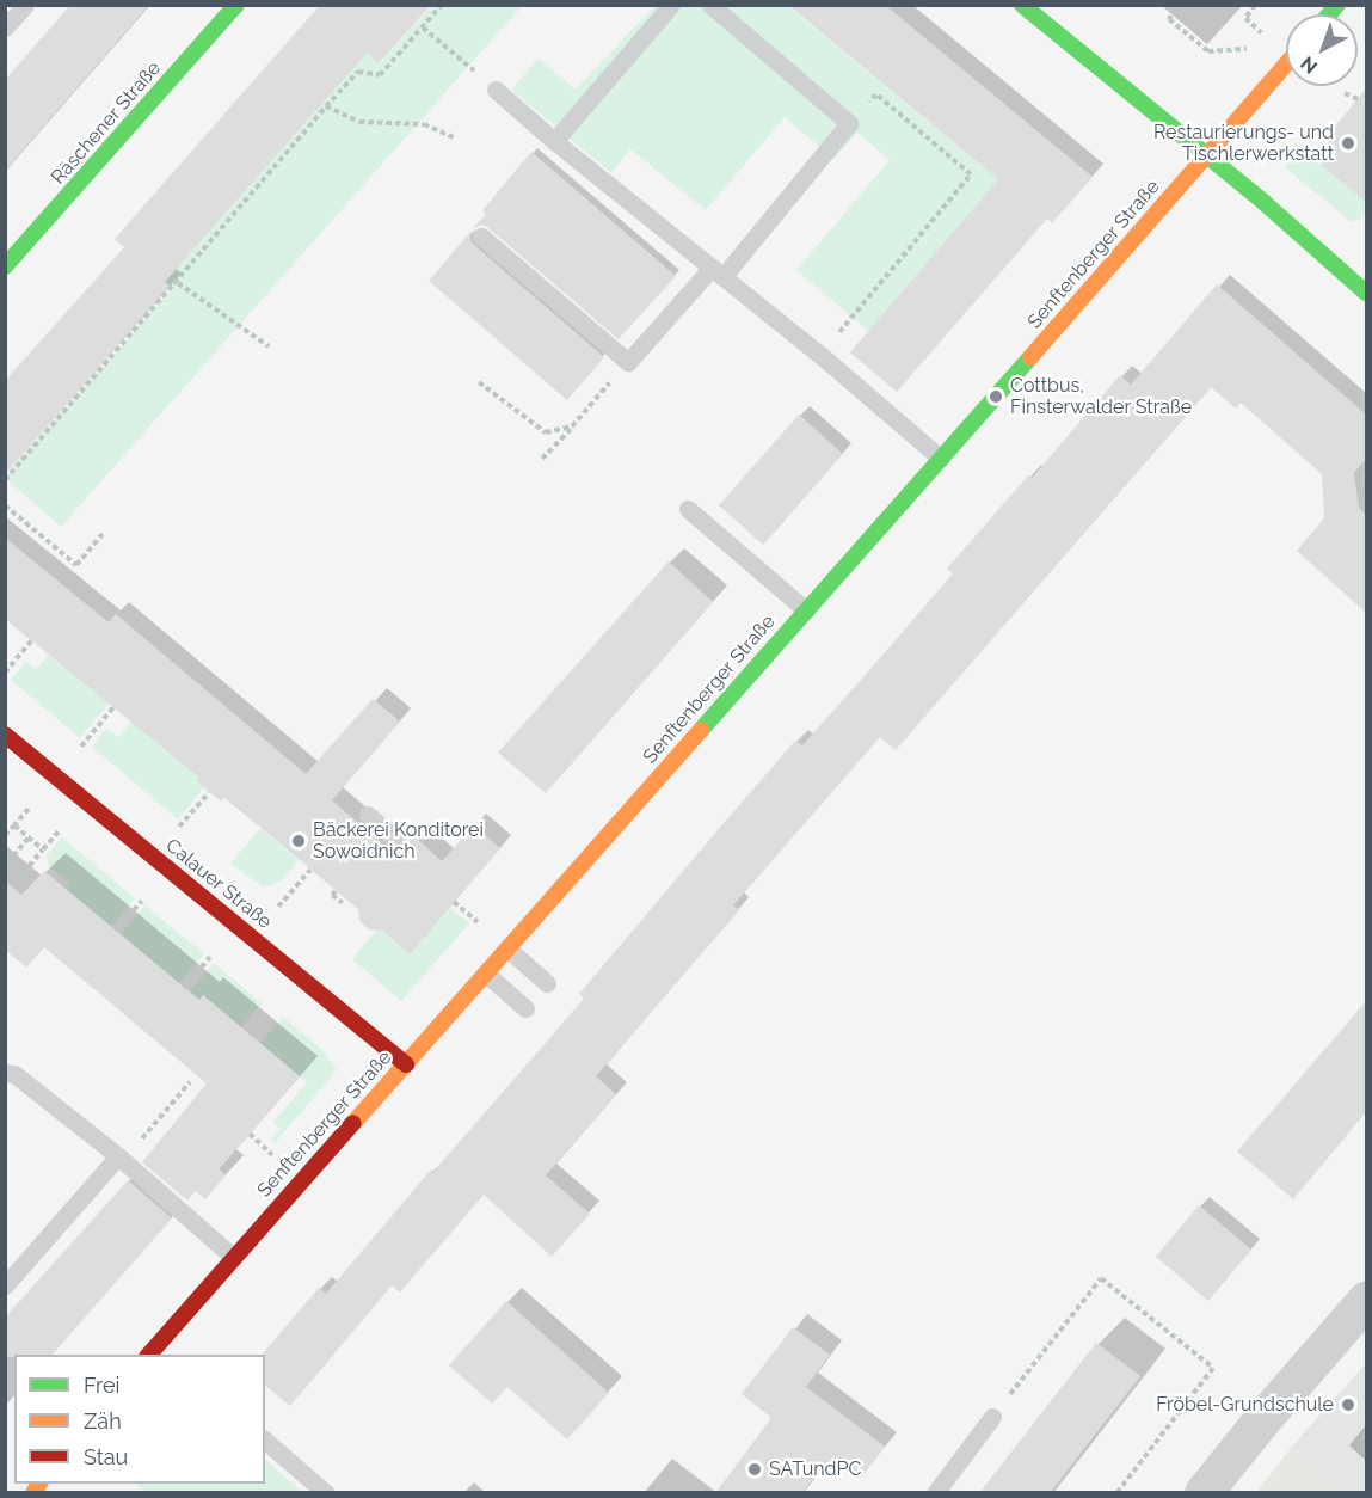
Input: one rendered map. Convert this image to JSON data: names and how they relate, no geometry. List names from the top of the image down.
{
  "streets": {
    "street": ["Räschener Straße", "Senftenberger Straße", "Calauer Straße"]
  },
  "crossings": [
    ["Senftenberger Straße", "Calauer Straße"]
  ],
  "places": [
    "Restaurierungs- und Tischlerwerkstatt",
    "Cottbus, Finsterwalder Straße",
    "Bäckerei Konditorei Sowoidnich",
    "Fröbel-Grundschule",
    "SATundPC"
  ],
  "legend": ["Frei", "Zäh", "Stau"],
  "north": "bottom left"
}
